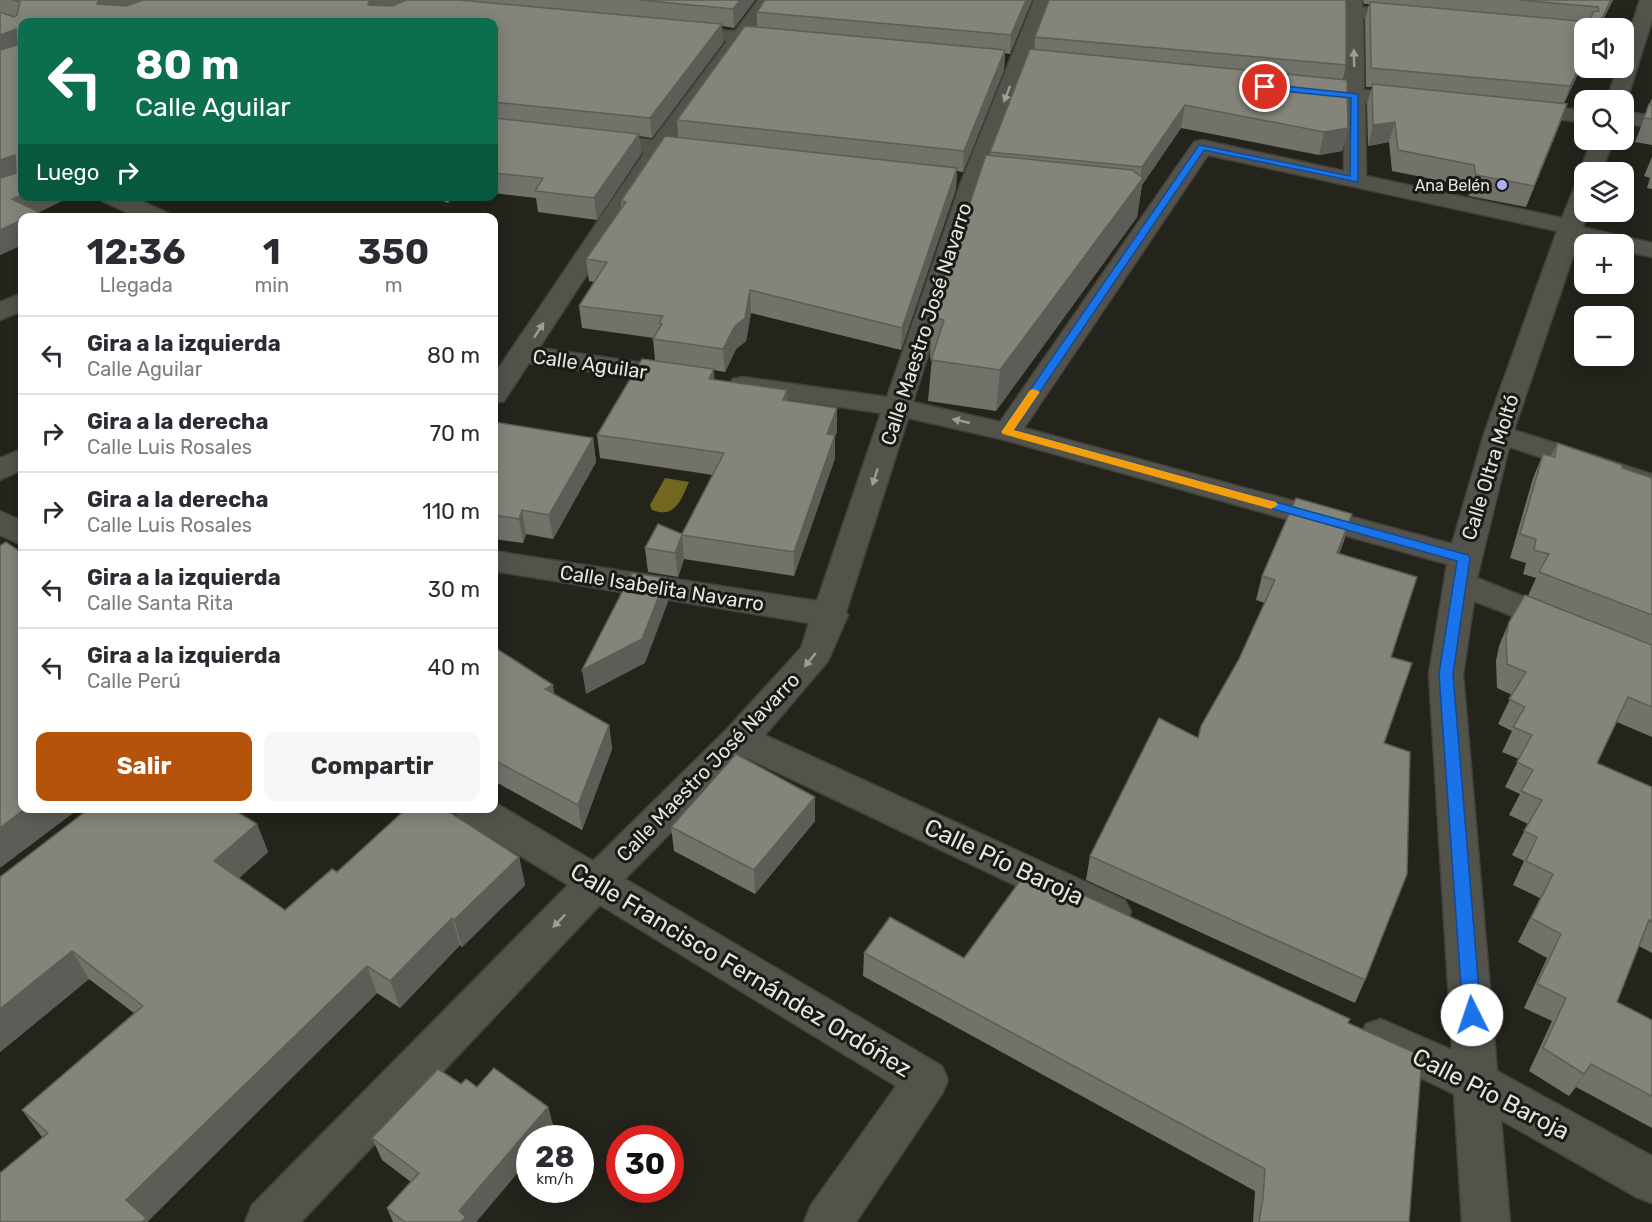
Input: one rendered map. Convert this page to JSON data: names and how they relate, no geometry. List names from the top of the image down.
{
  "streets": {
    "street": [
      "Calle Maestro José Navarro",
      "Calle Aguilar",
      "Calle Oltra Moltó",
      "Calle Isabelita Navarro",
      "Calle Pío Baroja",
      "Calle Francisco Fernández Ordóñez"
    ]
  },
  "crossings": [
    ["Calle Maestro José Navarro", "Calle Aguilar"],
    ["Calle Maestro José Navarro", "Calle Isabelita Navarro"],
    ["Calle Maestro José Navarro", "Calle Pío Baroja"],
    ["Calle Maestro José Navarro", "Calle Francisco Fernández Ordóñez"],
    ["Calle Aguilar", "Calle Oltra Moltó"],
    ["Calle Oltra Moltó", "Calle Pío Baroja"]
  ],
  "places": ["Ana Belén"],
  "page": {
    "map_buttons": ["+", "−"],
    "turn": ["80 m", "Calle Aguilar"],
    "then": "Luego",
    "eta": [
      "12:36",
      "Llegada",
      "1",
      "min",
      "350",
      "m"
    ],
    "list": [
      {
        "name": "Gira a la izquierda",
        "note": "Calle Aguilar",
        "value": "80 m"
      },
      {
        "name": "Gira a la derecha",
        "note": "Calle Luis Rosales",
        "value": "70 m"
      },
      {
        "name": "Gira a la derecha",
        "note": "Calle Luis Rosales",
        "value": "110 m"
      },
      {
        "name": "Gira a la izquierda",
        "note": "Calle Santa Rita",
        "value": "30 m"
      },
      {
        "name": "Gira a la izquierda",
        "note": "Calle Perú",
        "value": "40 m"
      }
    ],
    "buttons": ["Salir", "Compartir"],
    "speed": "28 km/h",
    "limit": "30"
  }
}
